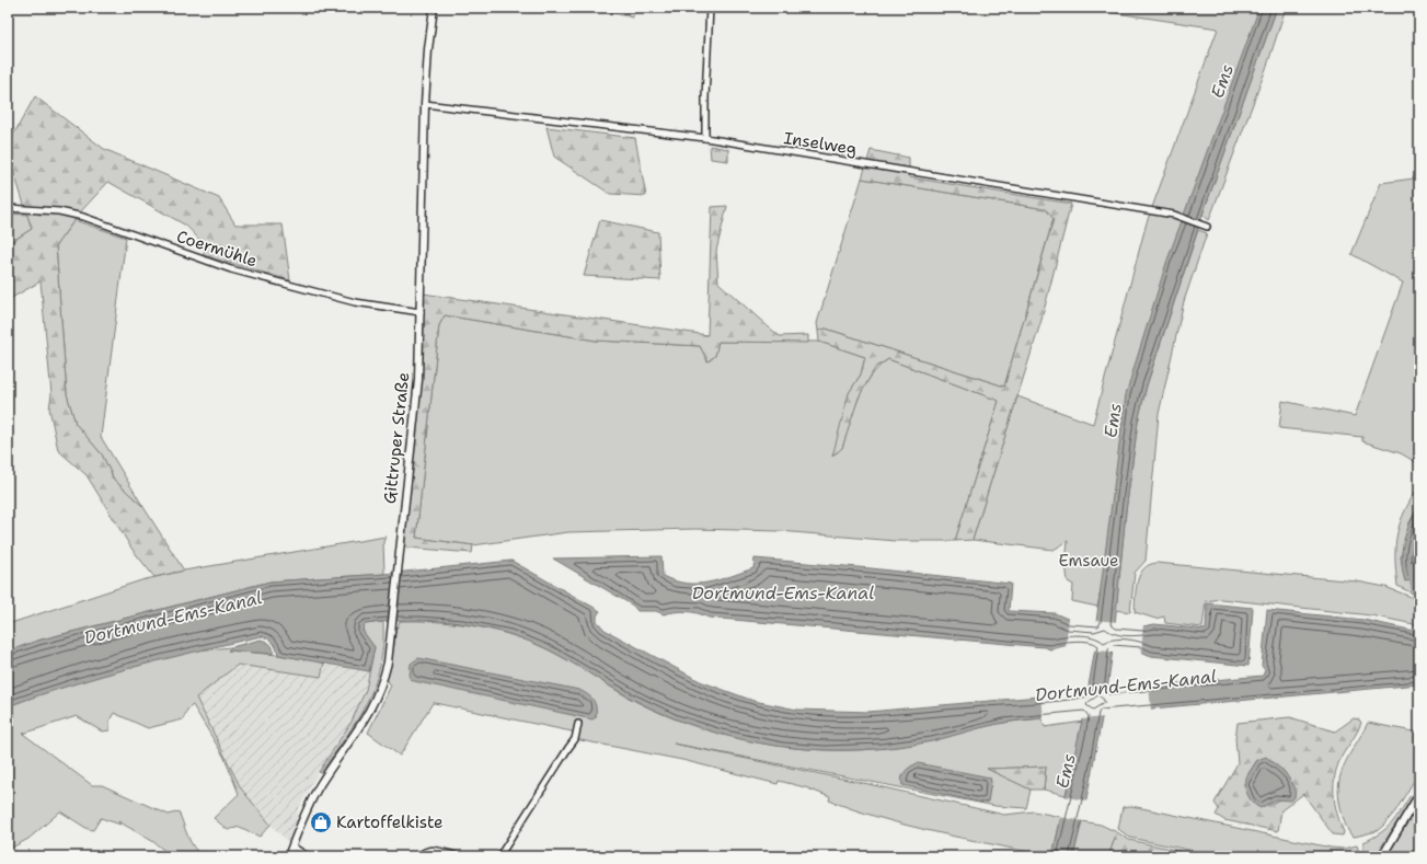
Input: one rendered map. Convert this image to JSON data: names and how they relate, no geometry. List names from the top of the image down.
{
  "streets": {
    "street": ["Inselweg", "Coermühle", "Gittruper Straße"]
  },
  "crossings": [
    ["Inselweg", "Gittruper Straße"],
    ["Coermühle", "Gittruper Straße"]
  ],
  "water": ["Ems", "Dortmund-Ems-Kanal"],
  "parks": ["Emsaue"],
  "places": {
    "shop": ["Kartoffelkiste"]
  }
}
